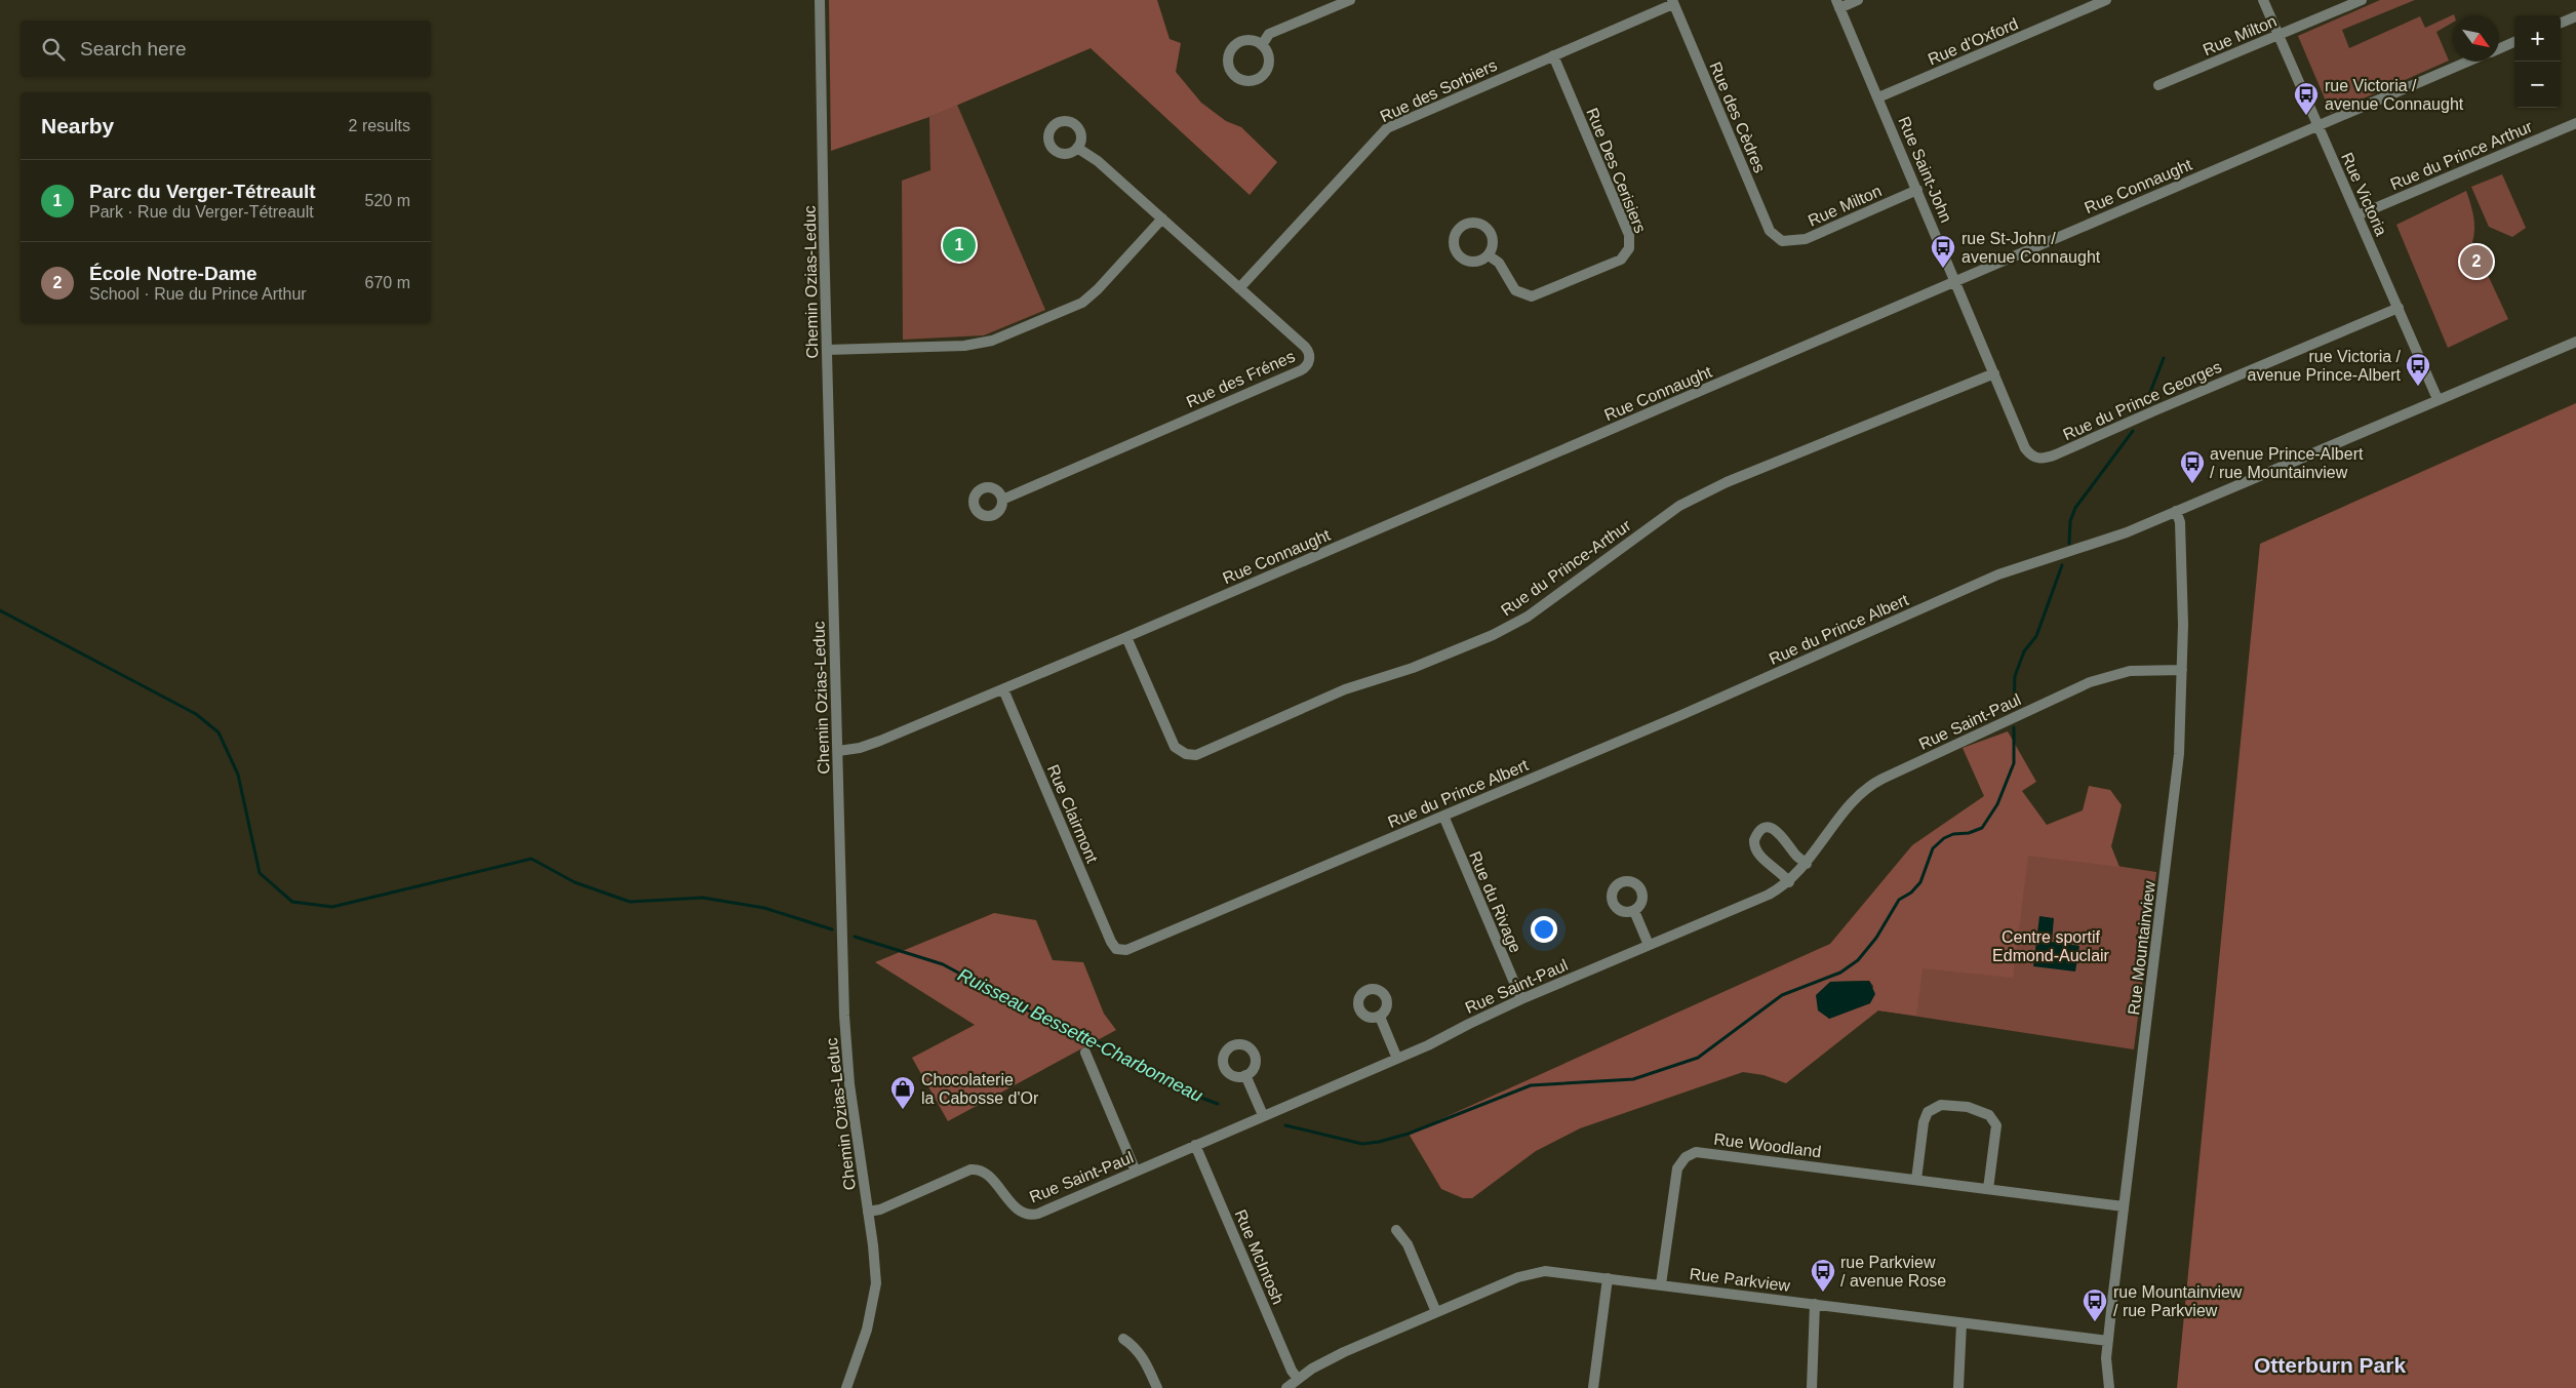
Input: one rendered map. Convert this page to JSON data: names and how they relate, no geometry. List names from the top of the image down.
{
  "streets": {
    "street": [
      "Rue Milton",
      "Rue d'Oxford",
      "Rue des Sorbiers",
      "Rue des Cèdres",
      "Rue du Prince Arthur",
      "Rue Saint-John",
      "Rue Des Cerisiers",
      "Rue Connaught",
      "Rue Victoria",
      "Chemin Ozias-Leduc",
      "Rue des Frénes",
      "Rue du Prince Georges",
      "Rue du Prince-Arthur",
      "Rue du Prince Albert",
      "Rue Saint-Paul",
      "Rue Clairmont",
      "Rue du Rivage",
      "Rue Mountainview",
      "Rue Woodland",
      "Rue McIntosh",
      "Rue Parkview"
    ]
  },
  "crossings": [
    ["Rue Milton", "Rue des Cèdres"],
    ["Rue Milton", "Rue Saint-John"],
    ["Rue Milton", "Rue Victoria"],
    ["Rue d'Oxford", "Rue Saint-John"],
    ["Rue des Sorbiers", "Rue des Cèdres"],
    ["Rue des Sorbiers", "Rue Des Cerisiers"],
    ["Rue des Sorbiers", "Rue des Frénes"],
    ["Rue du Prince Arthur", "Rue Victoria"],
    ["Rue Saint-John", "Rue Connaught"],
    ["Rue Saint-John", "Rue du Prince Georges"],
    ["Rue Saint-John", "Rue du Prince-Arthur"],
    ["Rue Connaught", "Rue Victoria"],
    ["Rue Connaught", "Chemin Ozias-Leduc"],
    ["Rue Connaught", "Rue du Prince-Arthur"],
    ["Rue Connaught", "Rue Clairmont"],
    ["Rue Victoria", "Rue du Prince Georges"],
    ["Rue Victoria", "Rue du Prince Albert"],
    ["Chemin Ozias-Leduc", "Rue Saint-Paul"],
    ["Rue du Prince Albert", "Rue Clairmont"],
    ["Rue du Prince Albert", "Rue du Rivage"],
    ["Rue du Prince Albert", "Rue Mountainview"],
    ["Rue Saint-Paul", "Rue du Rivage"],
    ["Rue Saint-Paul", "Rue Mountainview"],
    ["Rue Saint-Paul", "Rue McIntosh"],
    ["Rue Mountainview", "Rue Woodland"],
    ["Rue Mountainview", "Rue Parkview"],
    ["Rue Woodland", "Rue Parkview"],
    ["Rue McIntosh", "Rue Parkview"]
  ],
  "districts": ["Otterburn Park"],
  "water": ["Ruisseau Bessette-Charbonneau"],
  "parks": ["Centre sportif Edmond-Auclair"],
  "places": {
    "bus stop": [
      "rue Victoria / avenue Connaught",
      "rue St-John / avenue Connaught",
      "rue Victoria / avenue Prince-Albert",
      "avenue Prince-Albert / rue Mountainview",
      "rue Parkview / avenue Rose",
      "rue Mountainview / rue Parkview"
    ],
    "shop": ["Chocolaterie la Cabosse d'Or"]
  },
  "north": "bottom right",
  "page": {
    "map_buttons": ["+", "−"],
    "search": "Search here",
    "heading": ["Nearby", "2 results"],
    "list": [
      {
        "mark": "1",
        "name": "Parc du Verger-Tétreault",
        "note": "Park · Rue du Verger-Tétreault",
        "value": "520 m"
      },
      {
        "mark": "2",
        "name": "École Notre-Dame",
        "note": "School · Rue du Prince Arthur",
        "value": "670 m"
      }
    ],
    "pins": ["1", "2"]
  }
}
